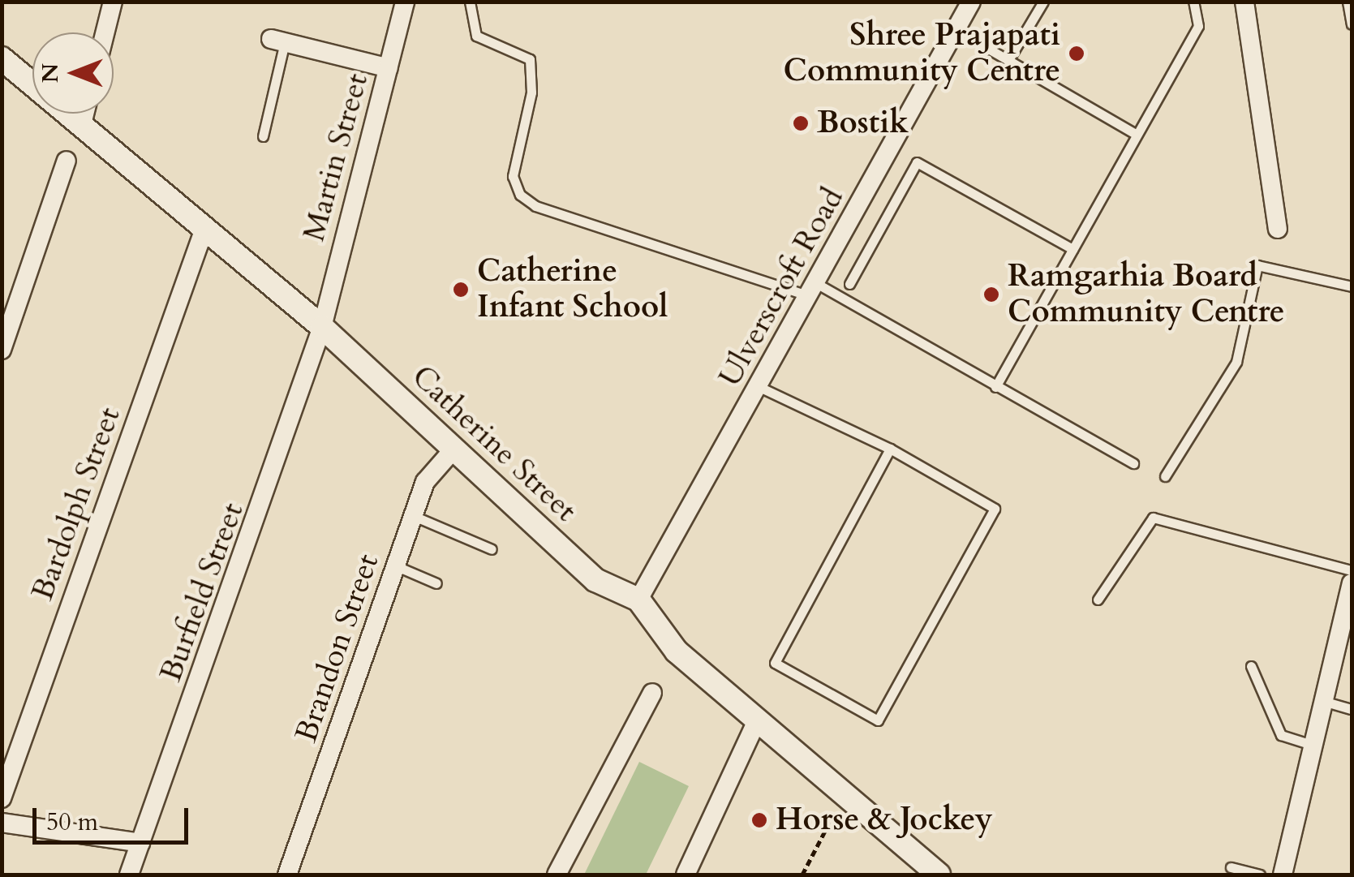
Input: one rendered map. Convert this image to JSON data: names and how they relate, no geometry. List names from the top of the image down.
{
  "streets": {
    "street": [
      "Martin Street",
      "Ulverscroft Road",
      "Catherine Street",
      "Bardolph Street",
      "Burfield Street",
      "Brandon Street"
    ]
  },
  "crossings": [
    ["Martin Street", "Catherine Street"],
    ["Martin Street", "Burfield Street"],
    ["Ulverscroft Road", "Catherine Street"],
    ["Catherine Street", "Bardolph Street"],
    ["Catherine Street", "Burfield Street"],
    ["Catherine Street", "Brandon Street"]
  ],
  "places": [
    "Shree Prajapati Community Centre",
    "Bostik",
    "Catherine Infant School",
    "Ramgarhia Board Community Centre",
    "Horse & Jockey"
  ],
  "scale_bar": "50 m",
  "north": "left"
}
